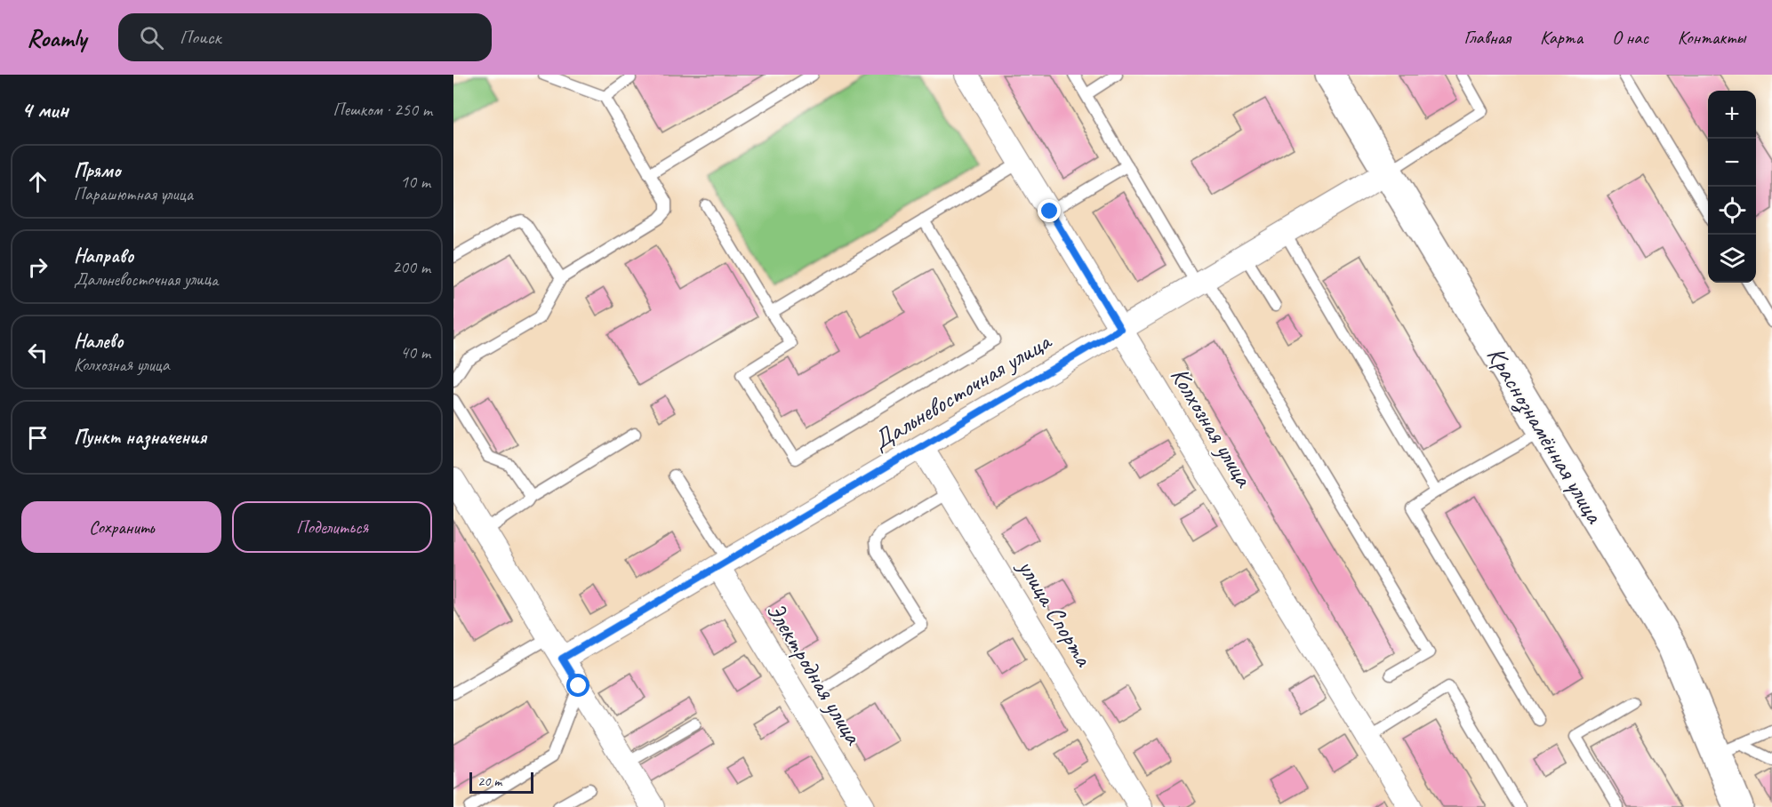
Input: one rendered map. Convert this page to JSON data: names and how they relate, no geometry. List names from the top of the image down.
{
  "streets": {
    "street": [
      "Дальневосточная улица",
      "Колхозная улица",
      "Краснознамённая улица",
      "улица Спорта",
      "Электродная улица"
    ]
  },
  "crossings": [
    ["Дальневосточная улица", "Колхозная улица"],
    ["Дальневосточная улица", "Краснознамённая улица"],
    ["Дальневосточная улица", "улица Спорта"],
    ["Дальневосточная улица", "Электродная улица"]
  ],
  "scale_bar": "20 m",
  "page": {
    "header": "Roamly",
    "search": "Поиск",
    "nav": [
      "Главная",
      "Карта",
      "О нас",
      "Контакты"
    ],
    "heading": ["4 мин", "Пешком · 250 m"],
    "map_buttons": ["+", "−"],
    "list": [
      ["Прямо", "Парашютная улица", "10 m"],
      ["Направо", "Дальневосточная улица", "200 m"],
      ["Налево", "Колхозная улица", "40 m"],
      "Пункт назначения"
    ],
    "buttons": ["Сохранить", "Поделиться"],
    "scale": "20 m"
  }
}
